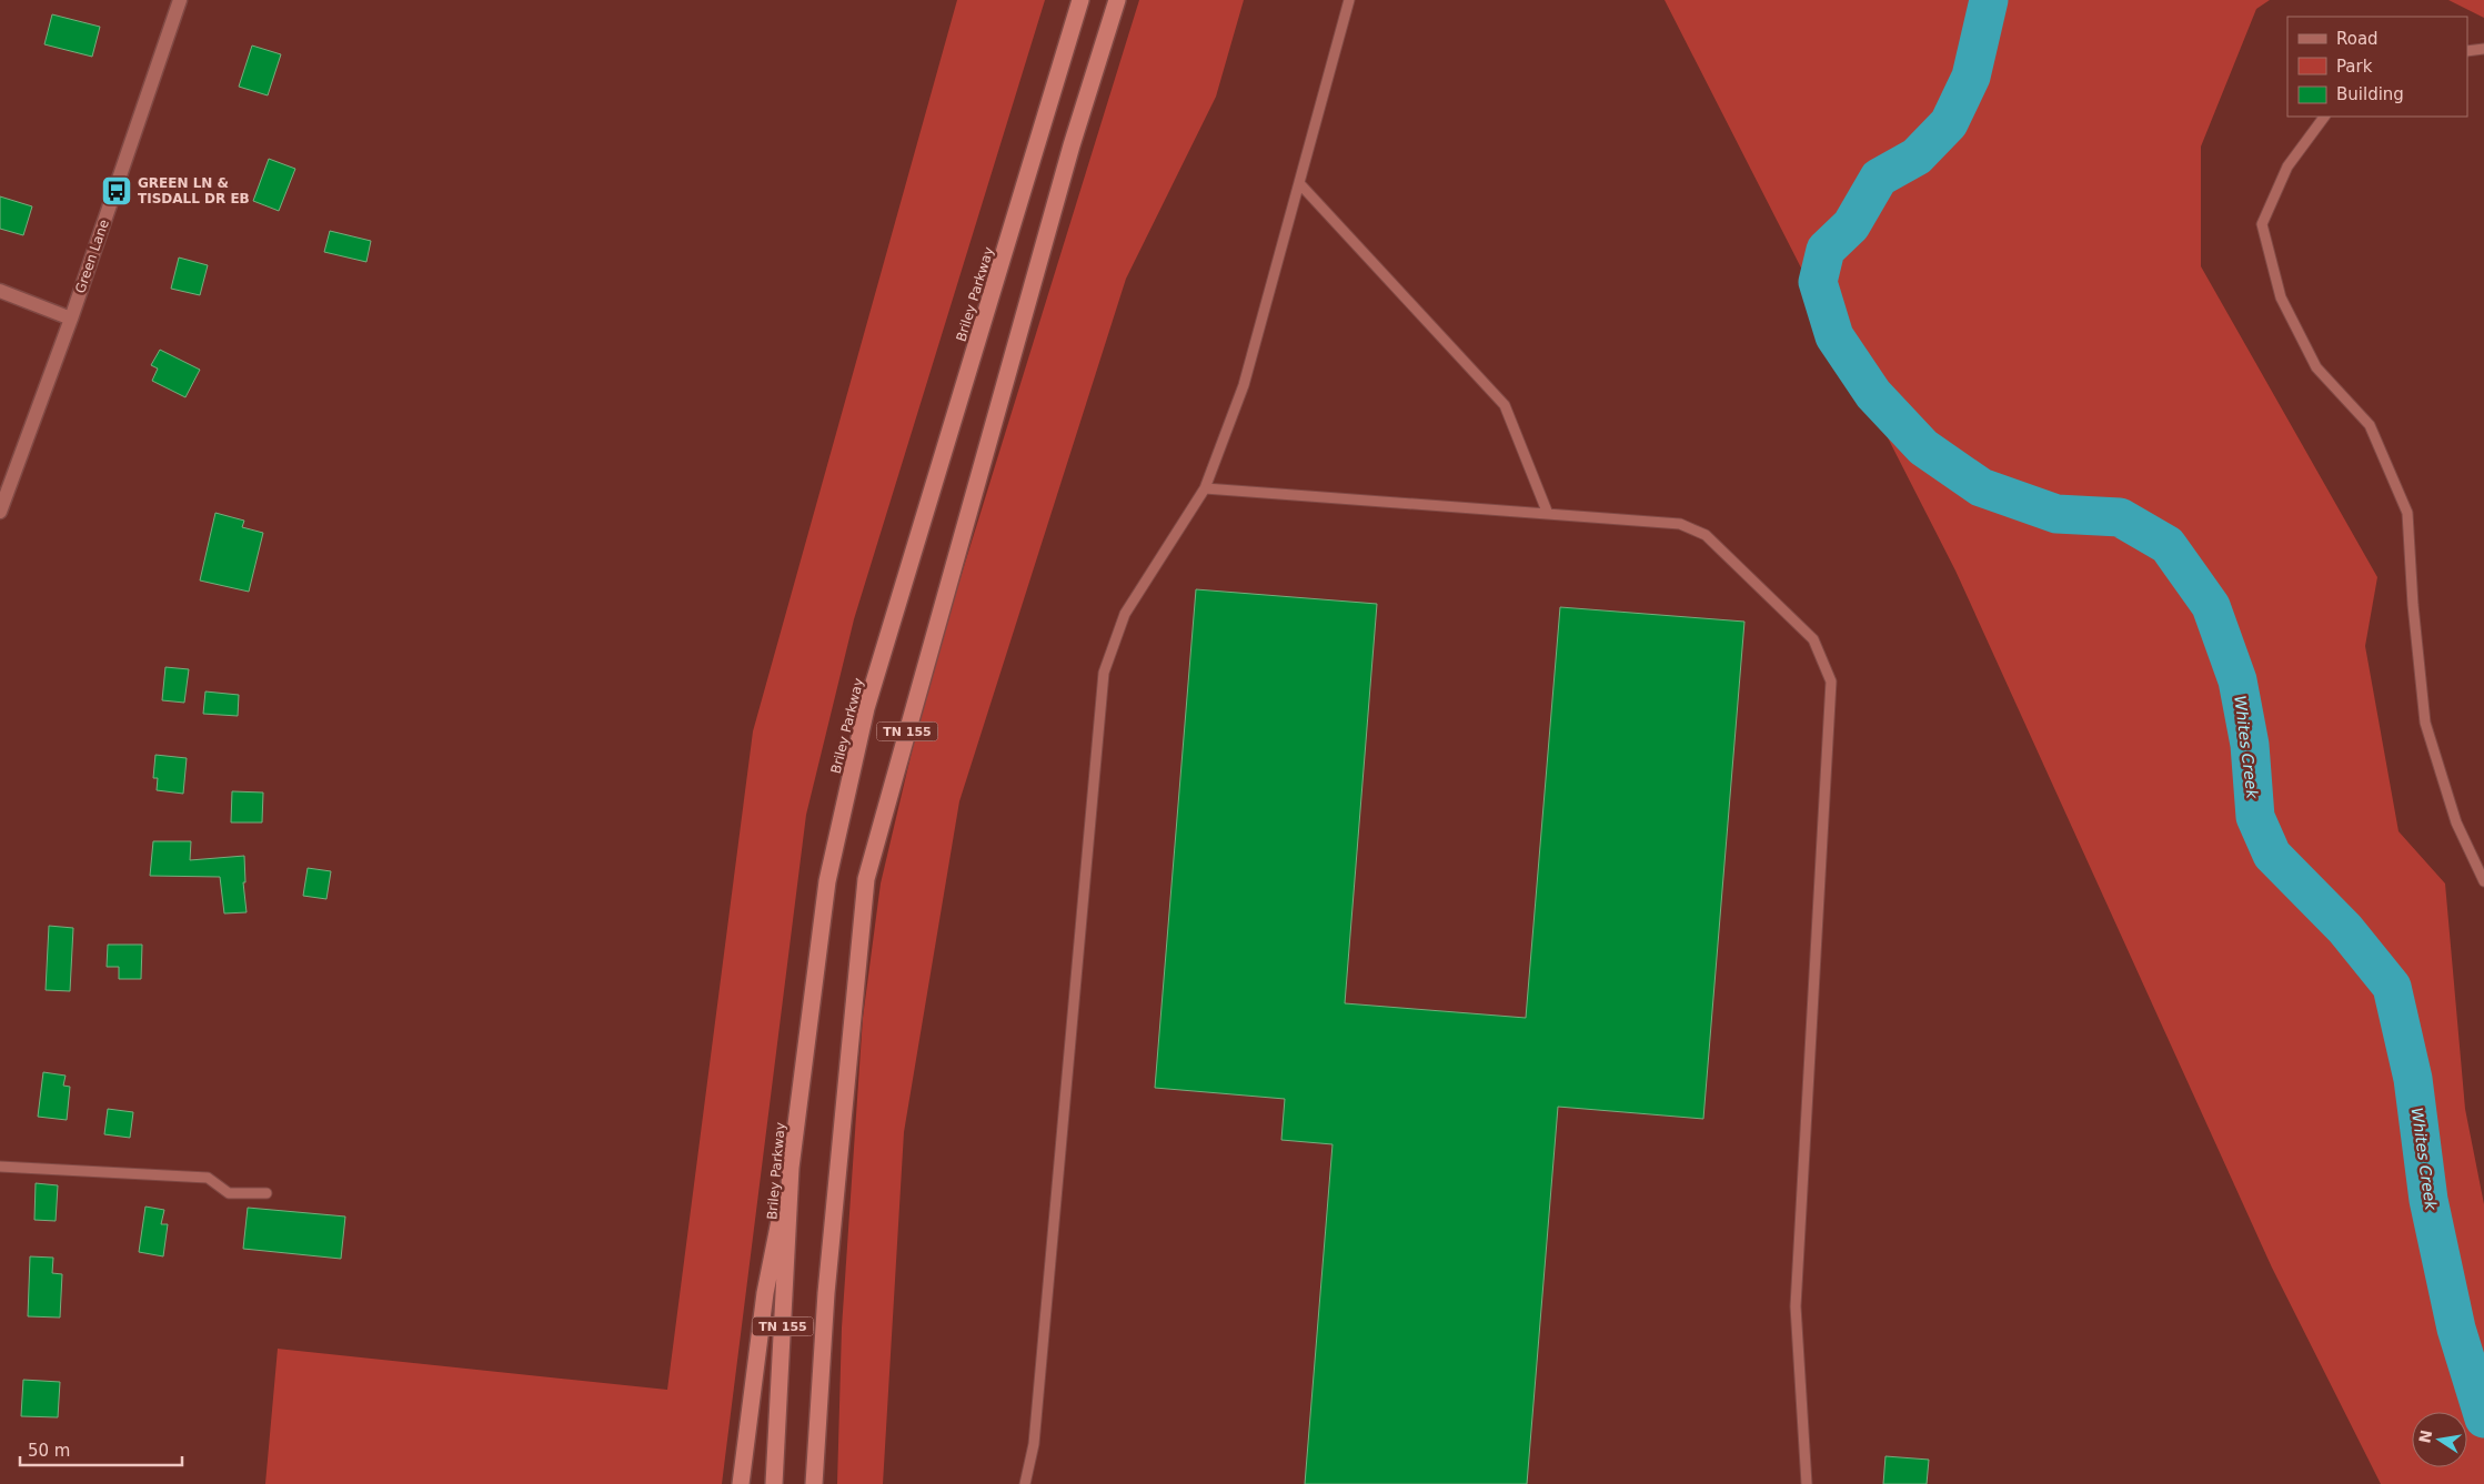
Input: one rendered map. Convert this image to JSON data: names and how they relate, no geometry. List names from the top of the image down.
{
  "streets": {
    "highway": ["Briley Parkway", "TN 155"],
    "street": ["Green Lane"]
  },
  "water": ["Whites Creek"],
  "places": {
    "bus stop": ["GREEN LN & TISDALL DR EB"]
  },
  "legend": ["Road", "Park", "Building"],
  "scale_bar": "50 m",
  "north": "left"
}
